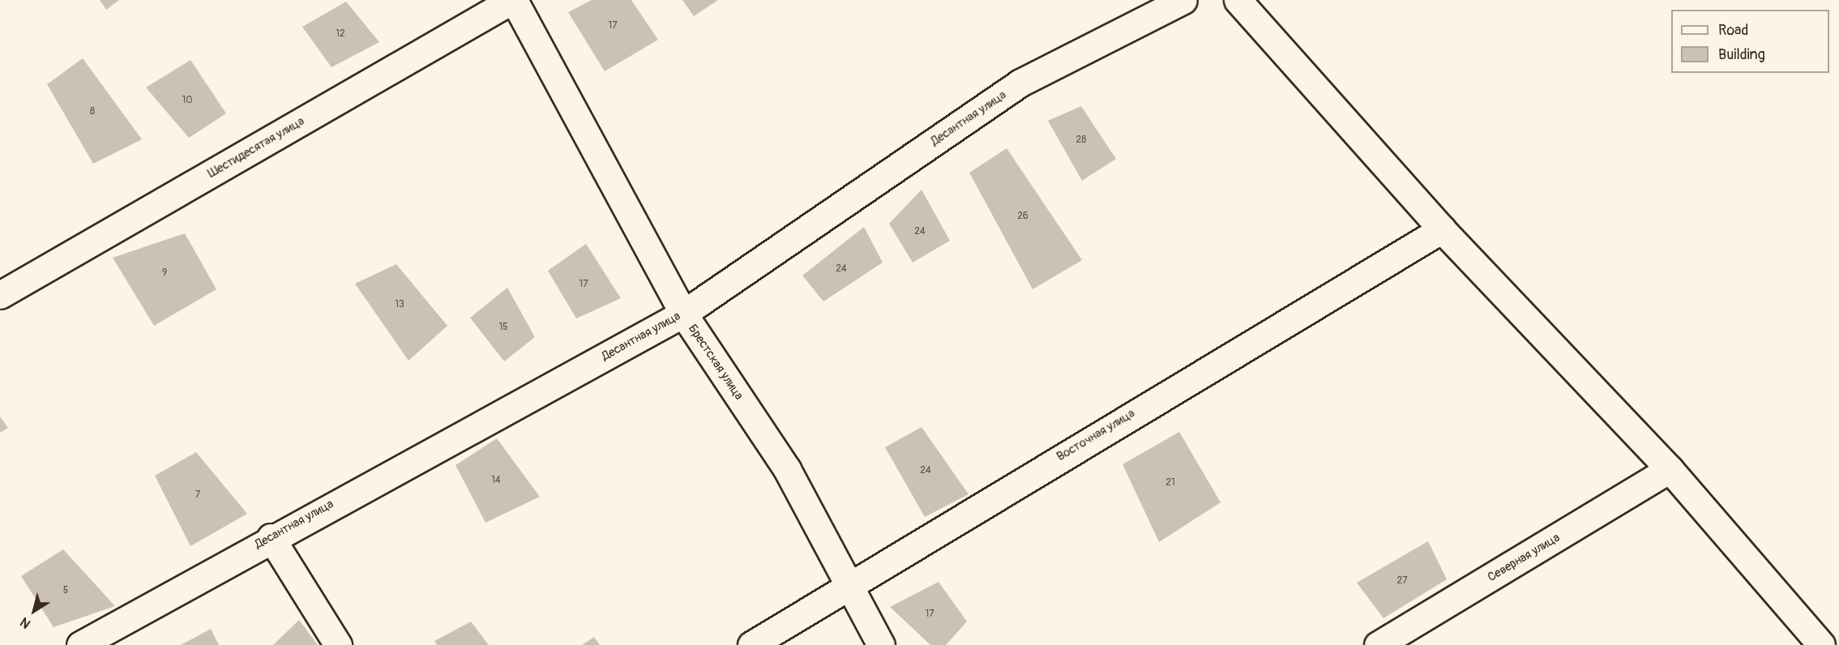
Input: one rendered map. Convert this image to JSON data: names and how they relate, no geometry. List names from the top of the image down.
{
  "streets": {
    "street": [
      "Десантная улица",
      "Шестидесятая улица",
      "Брестская улица",
      "Восточная улица",
      "Северная улица"
    ]
  },
  "crossings": [
    ["Десантная улица", "Брестская улица"],
    ["Шестидесятая улица", "Брестская улица"],
    ["Брестская улица", "Восточная улица"]
  ],
  "house_numbers": [
    "17",
    "12",
    "10",
    "8",
    "28",
    "26",
    "24",
    "24",
    "9",
    "17",
    "13",
    "15",
    "24",
    "14",
    "21",
    "7",
    "27",
    "5",
    "17"
  ],
  "legend": ["Road", "Building"],
  "north": "bottom left"
}
